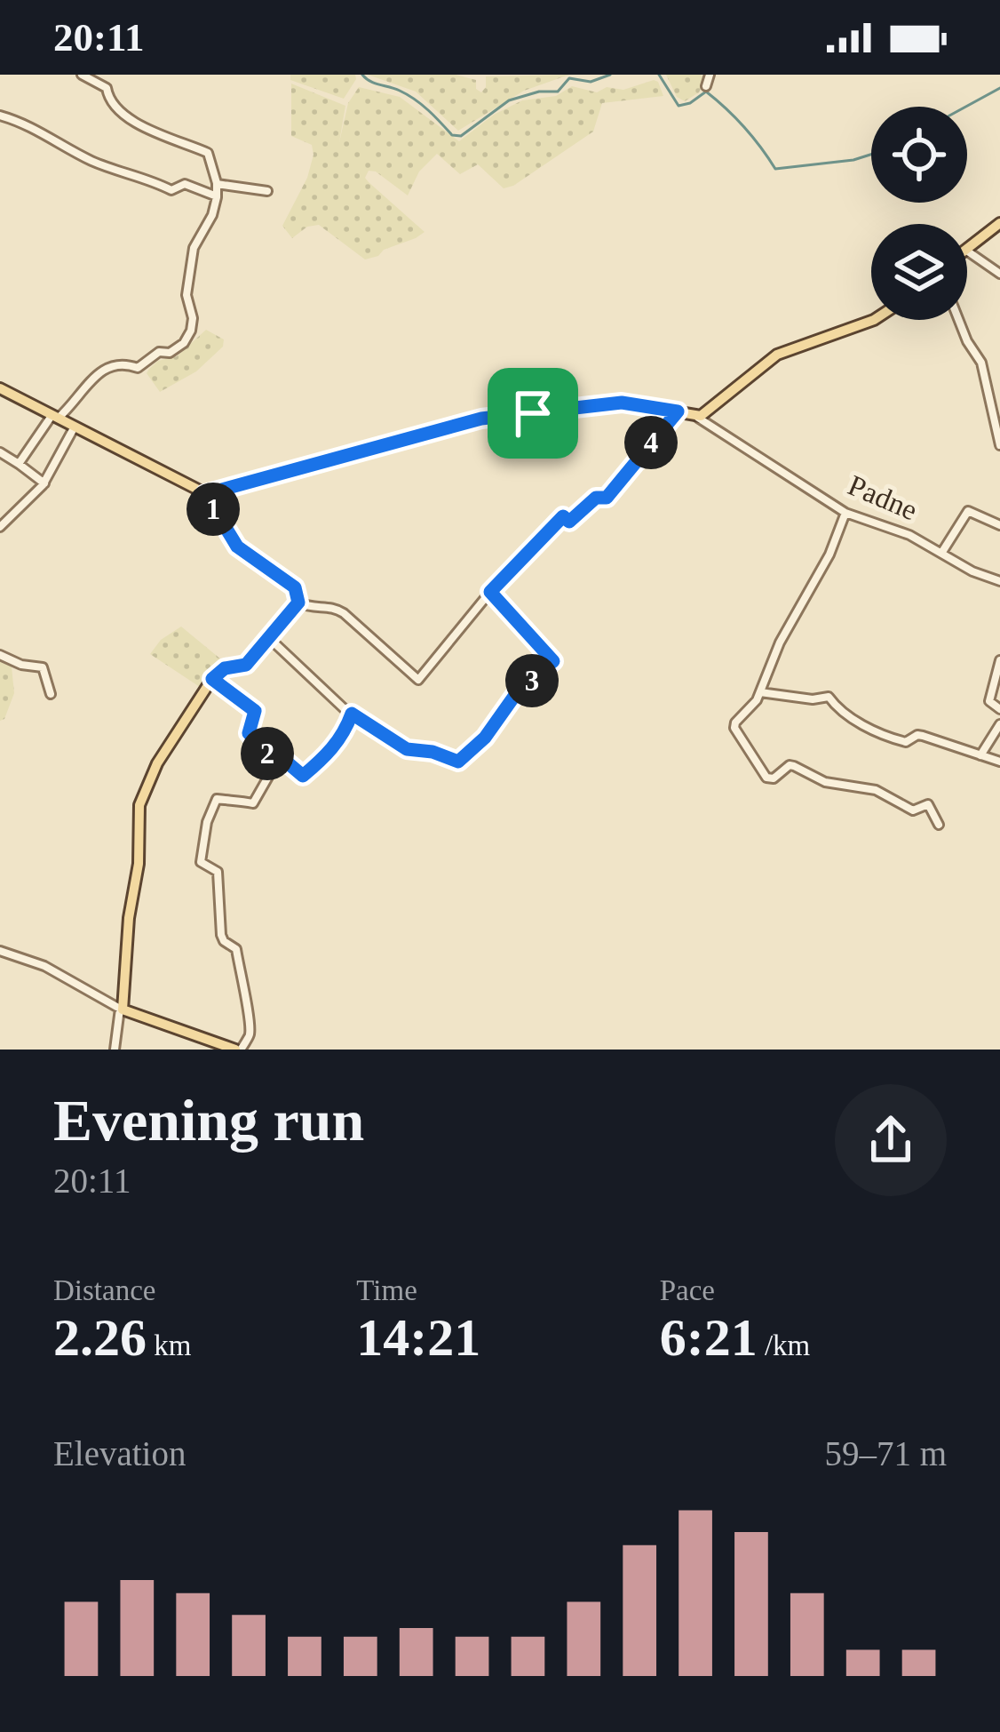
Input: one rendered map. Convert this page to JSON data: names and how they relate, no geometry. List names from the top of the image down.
{
  "streets": {
    "street": ["Padne"]
  },
  "page": {
    "status": "20:11",
    "pins": [
      "4",
      "1",
      "3",
      "2"
    ],
    "heading": ["Evening run", "20:11"],
    "stats": [
      ["Distance", "2.26 km"],
      ["Time", "14:21"],
      ["Pace", "6:21 /km"]
    ],
    "chart": ["Elevation", "59–71 m"]
  }
}
